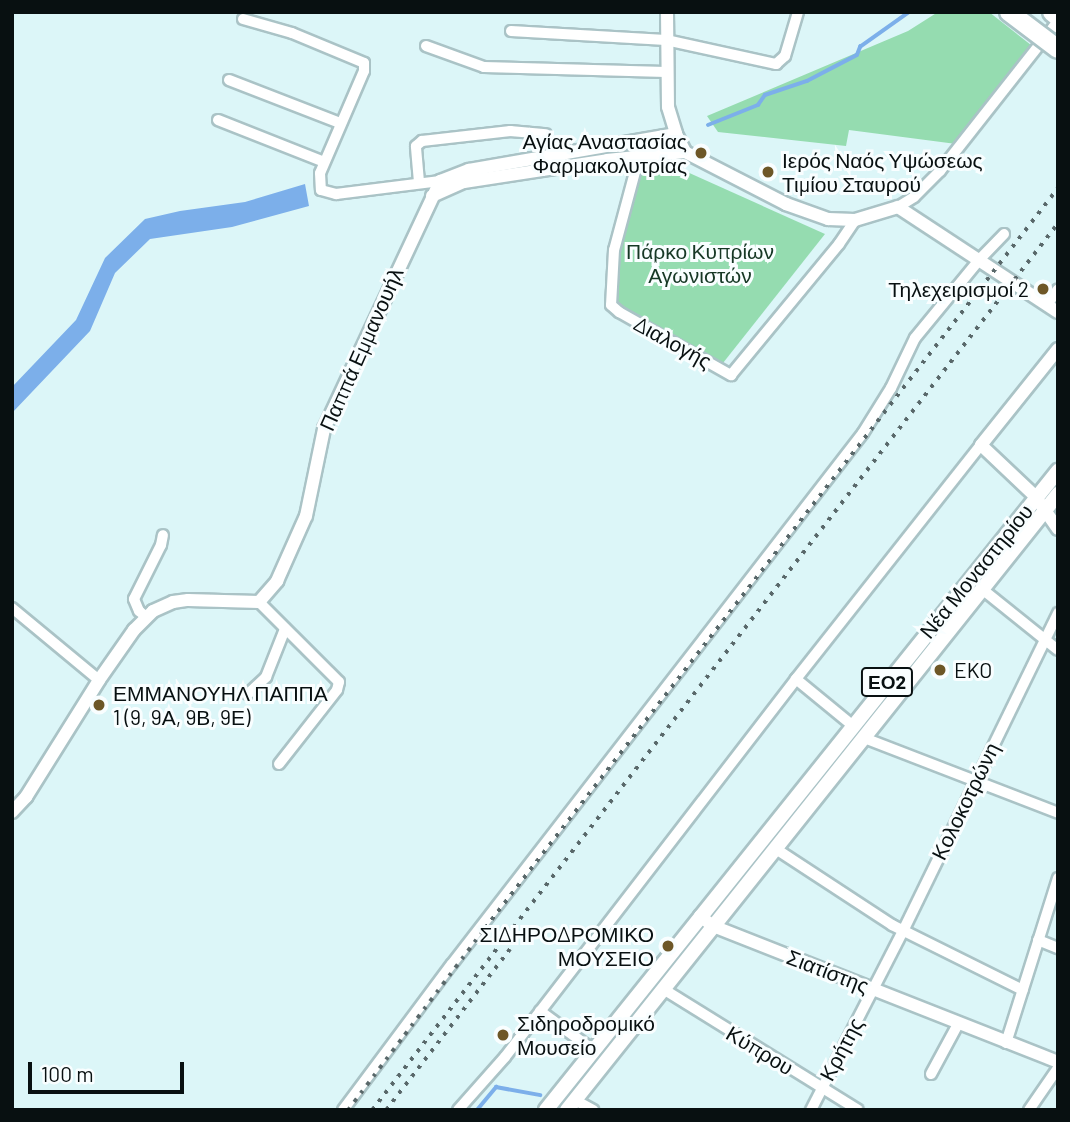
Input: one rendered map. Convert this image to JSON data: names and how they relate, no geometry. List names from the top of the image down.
{
  "streets": {
    "main road": ["Νέα Μοναστηρίου", "ΕΟ2"],
    "street": [
      "Διαλογής",
      "Παππά Εμμανουήλ",
      "Κολοκοτρώνη",
      "Σιατίστης",
      "Κρήτης",
      "Κύπρου"
    ]
  },
  "crossings": [
    ["Νέα Μοναστηρίου", "ΕΟ2"],
    ["Νέα Μοναστηρίου", "Σιατίστης"],
    ["ΕΟ2", "Σιατίστης"],
    ["ΕΟ2", "Κύπρου"],
    ["Κολοκοτρώνη", "Σιατίστης"],
    ["Κολοκοτρώνη", "Κρήτης"],
    ["Σιατίστης", "Κρήτης"],
    ["Κρήτης", "Κύπρου"]
  ],
  "parks": ["Πάρκο Κυπρίων Αγωνιστών"],
  "places": [
    "Αγίας Αναστασίας Φαρμακολυτρίας",
    "Ιερός Ναός Υψώσεως Τιμίου Σταυρού",
    "Τηλεχειρισμοί 2",
    "EKO",
    "ΕΜΜΑΝΟΥΗΛ ΠΑΠΠΑ 1 (9, 9Α, 9Β, 9Ε)",
    "ΣΙΔΗΡΟΔΡΟΜΙΚΟ ΜΟΥΣΕΙΟ",
    "Σιδηροδρομικό Μουσείο"
  ],
  "scale_bar": "100 m"
}
